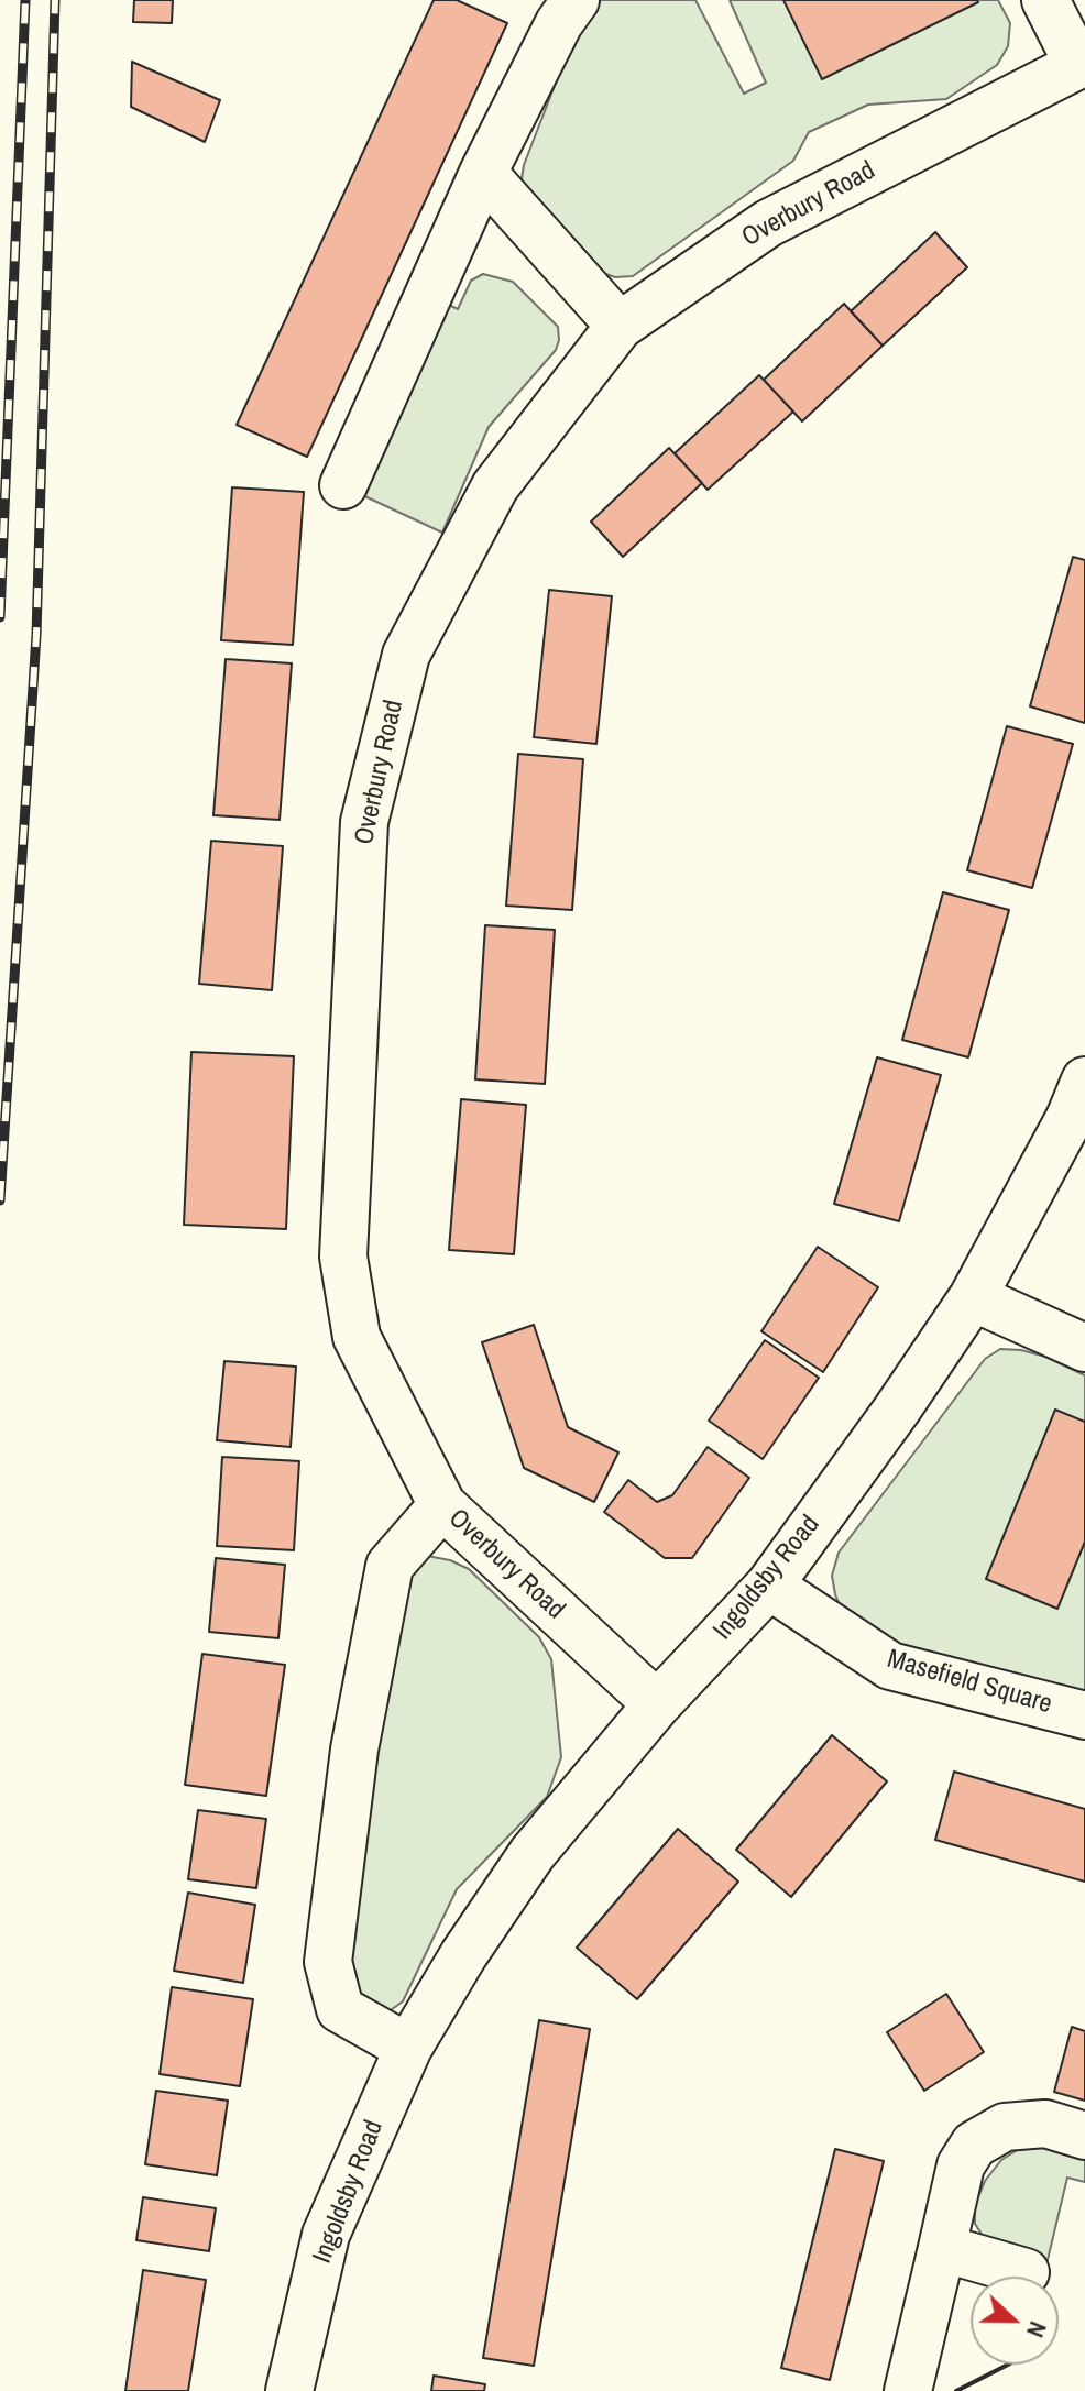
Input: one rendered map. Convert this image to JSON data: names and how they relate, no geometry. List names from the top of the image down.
{
  "streets": {
    "street": ["Overbury Road", "Ingoldsby Road", "Masefield Square"]
  },
  "crossings": [
    ["Overbury Road", "Ingoldsby Road"],
    ["Ingoldsby Road", "Masefield Square"]
  ],
  "north": "right"
}
